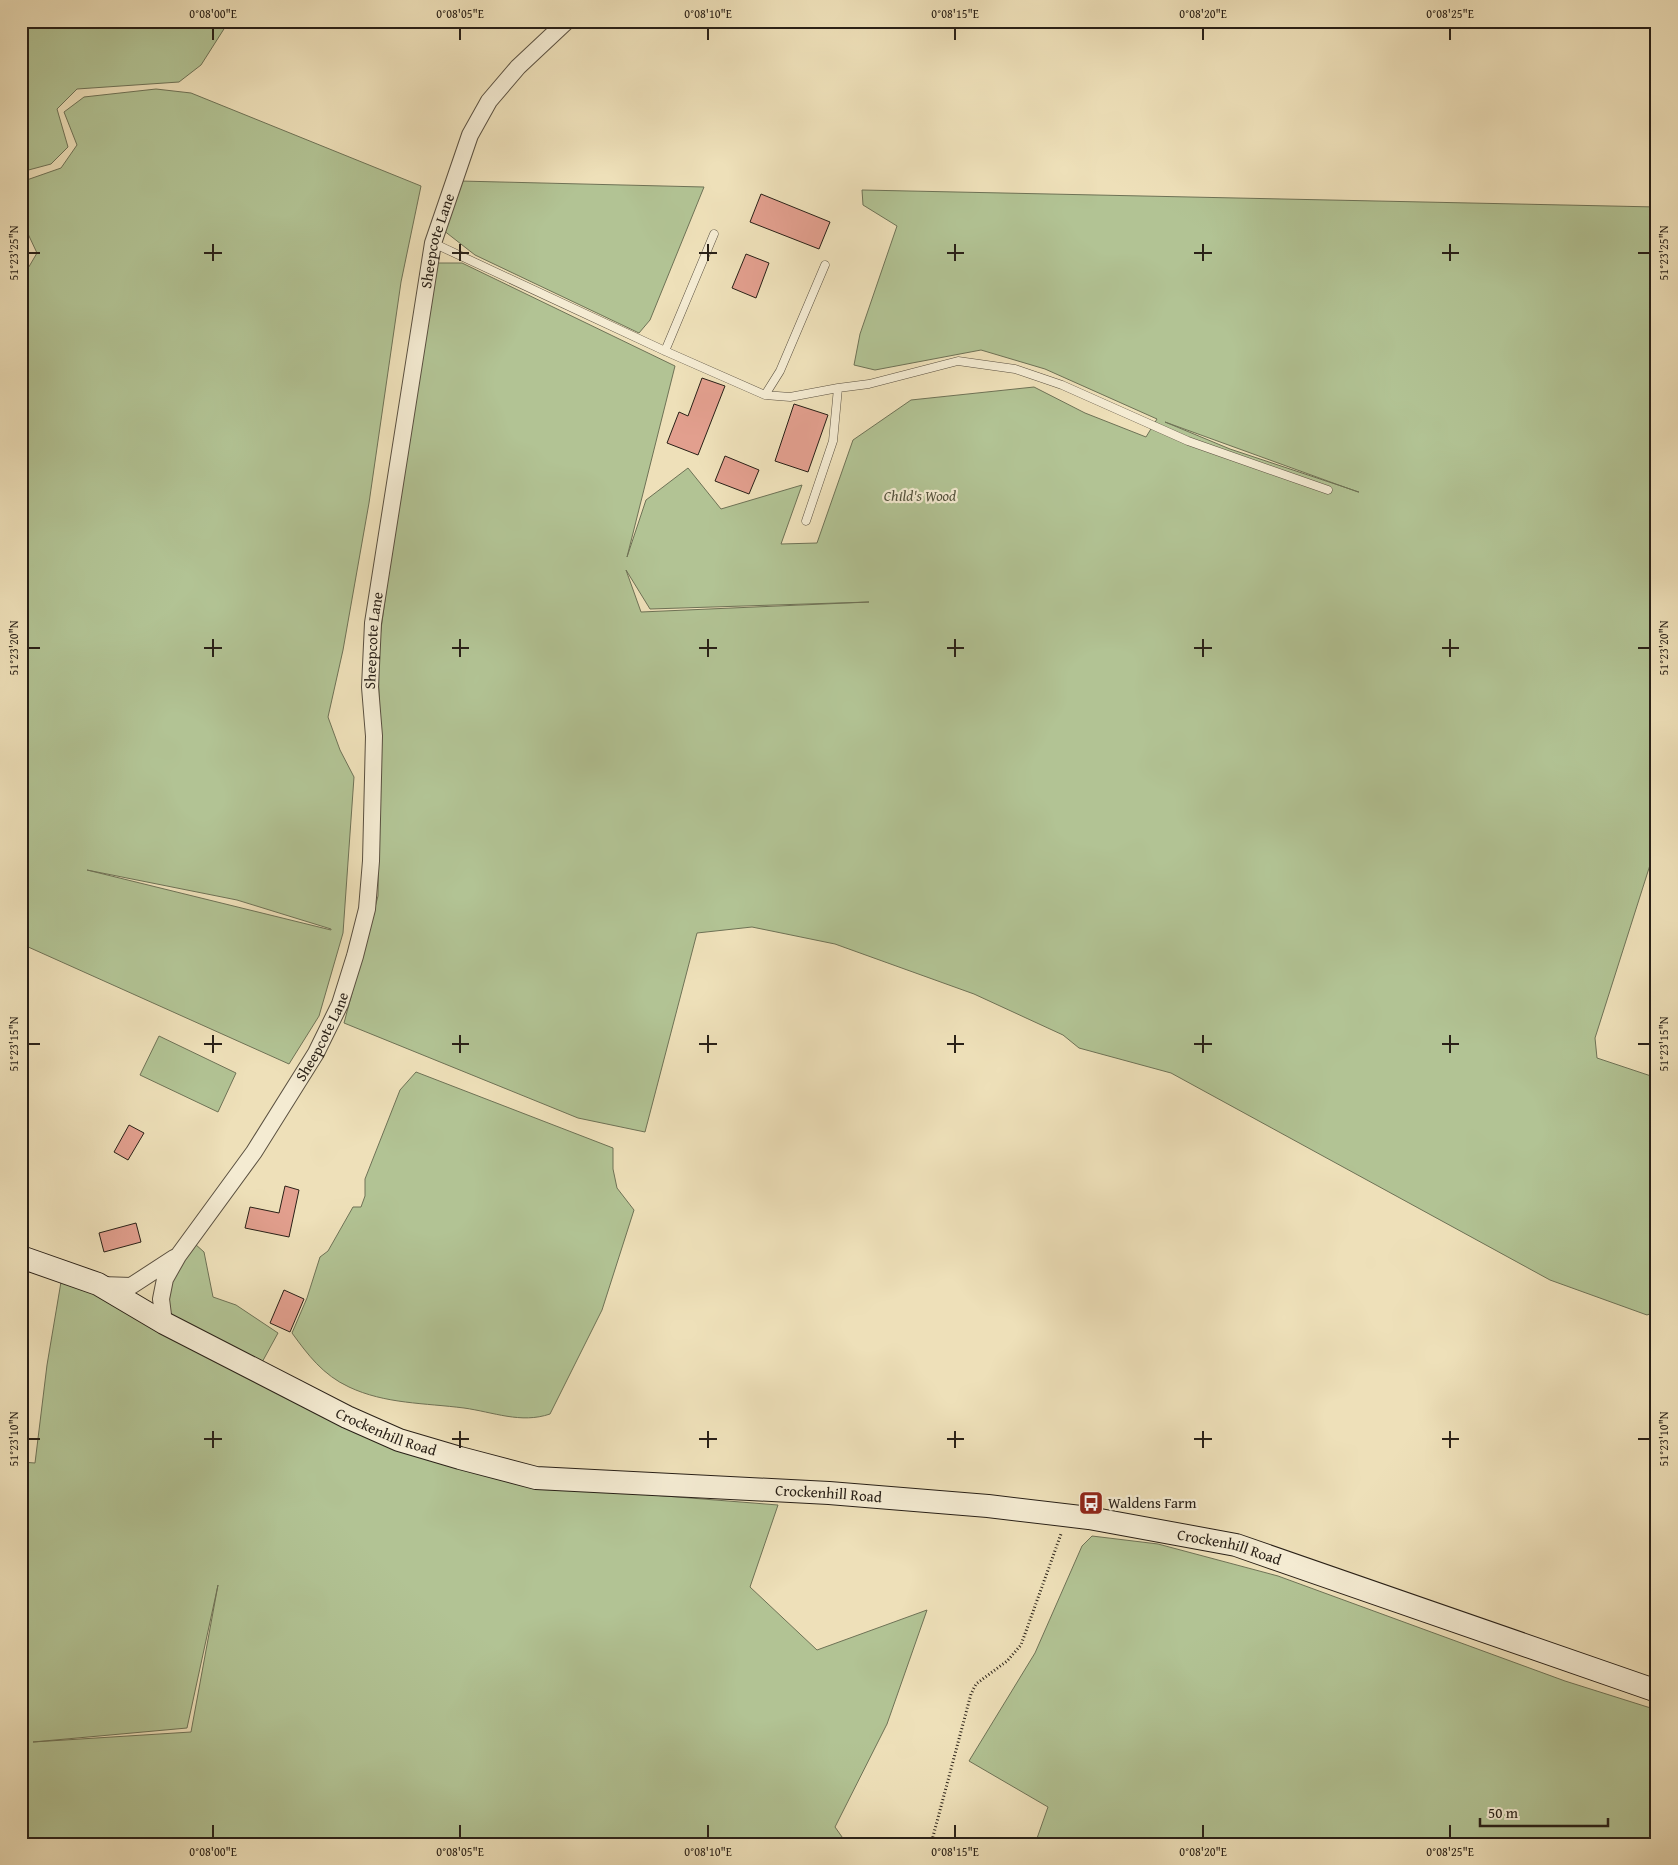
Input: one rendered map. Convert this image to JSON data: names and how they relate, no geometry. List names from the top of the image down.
{
  "streets": {
    "main road": ["Crockenhill Road"],
    "street": ["Sheepcote Lane"]
  },
  "crossings": [
    ["Sheepcote Lane", "Crockenhill Road"]
  ],
  "parks": ["Child's Wood"],
  "places": {
    "bus stop": ["Waldens Farm"]
  },
  "scale_bar": "50 m",
  "coordinates": [
    "0°08'00\"E",
    "0°08'05\"E",
    "0°08'10\"E",
    "0°08'15\"E",
    "0°08'20\"E",
    "0°08'25\"E",
    "51°23'25\"N",
    "51°23'20\"N",
    "51°23'15\"N",
    "51°23'10\"N"
  ]
}
